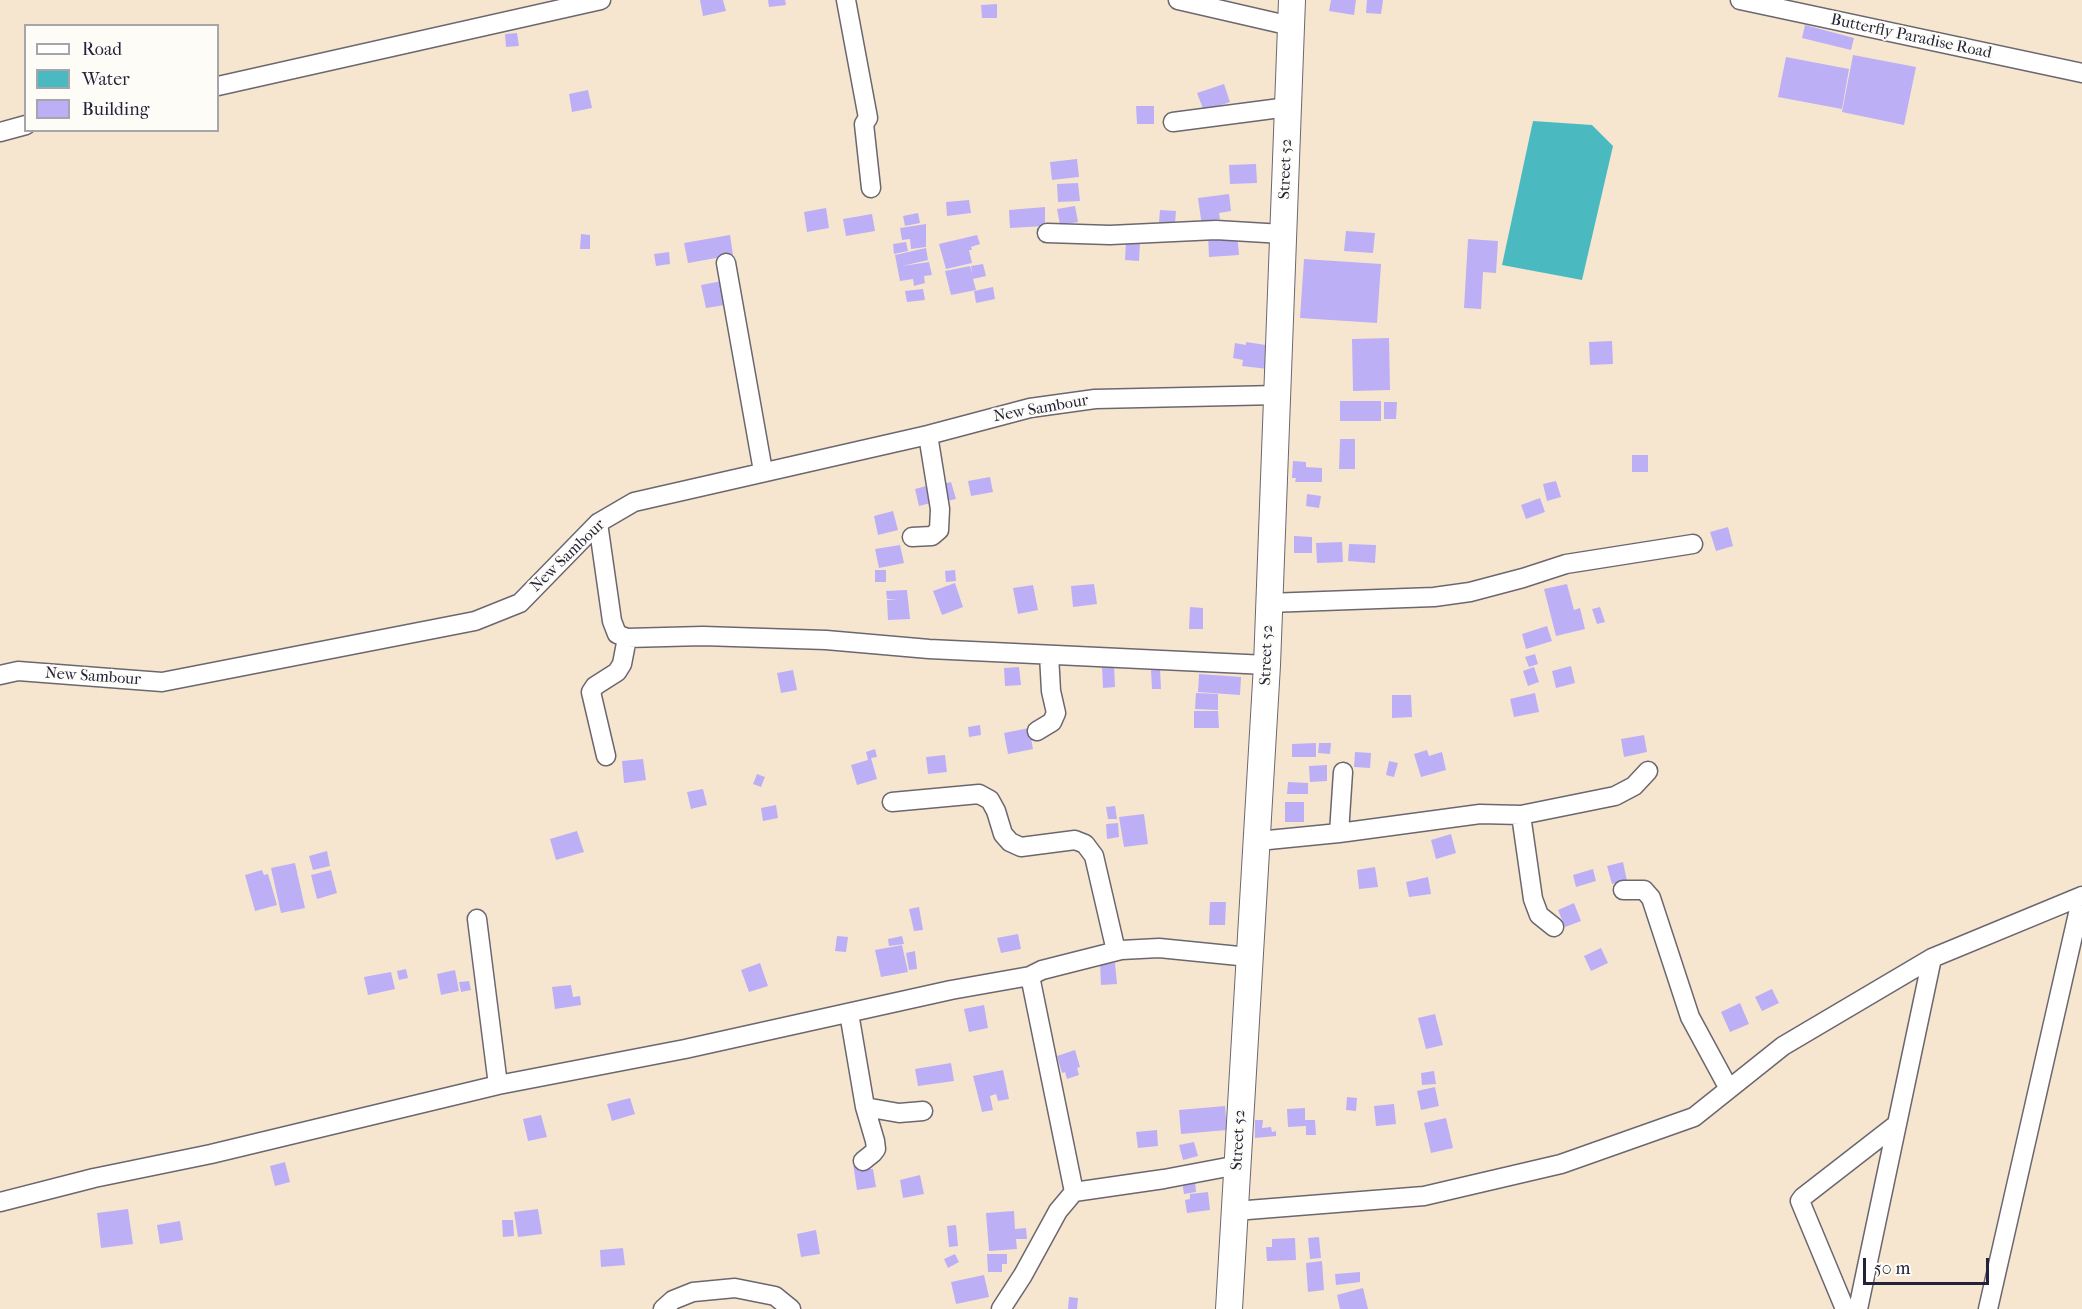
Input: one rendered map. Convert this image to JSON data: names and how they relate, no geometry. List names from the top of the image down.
{
  "streets": {
    "street": ["Butterfly Paradise Road", "Street 52", "New Sambour"]
  },
  "crossings": [
    ["Street 52", "New Sambour"]
  ],
  "legend": ["Road", "Water", "Building"],
  "scale_bar": "50 m"
}
